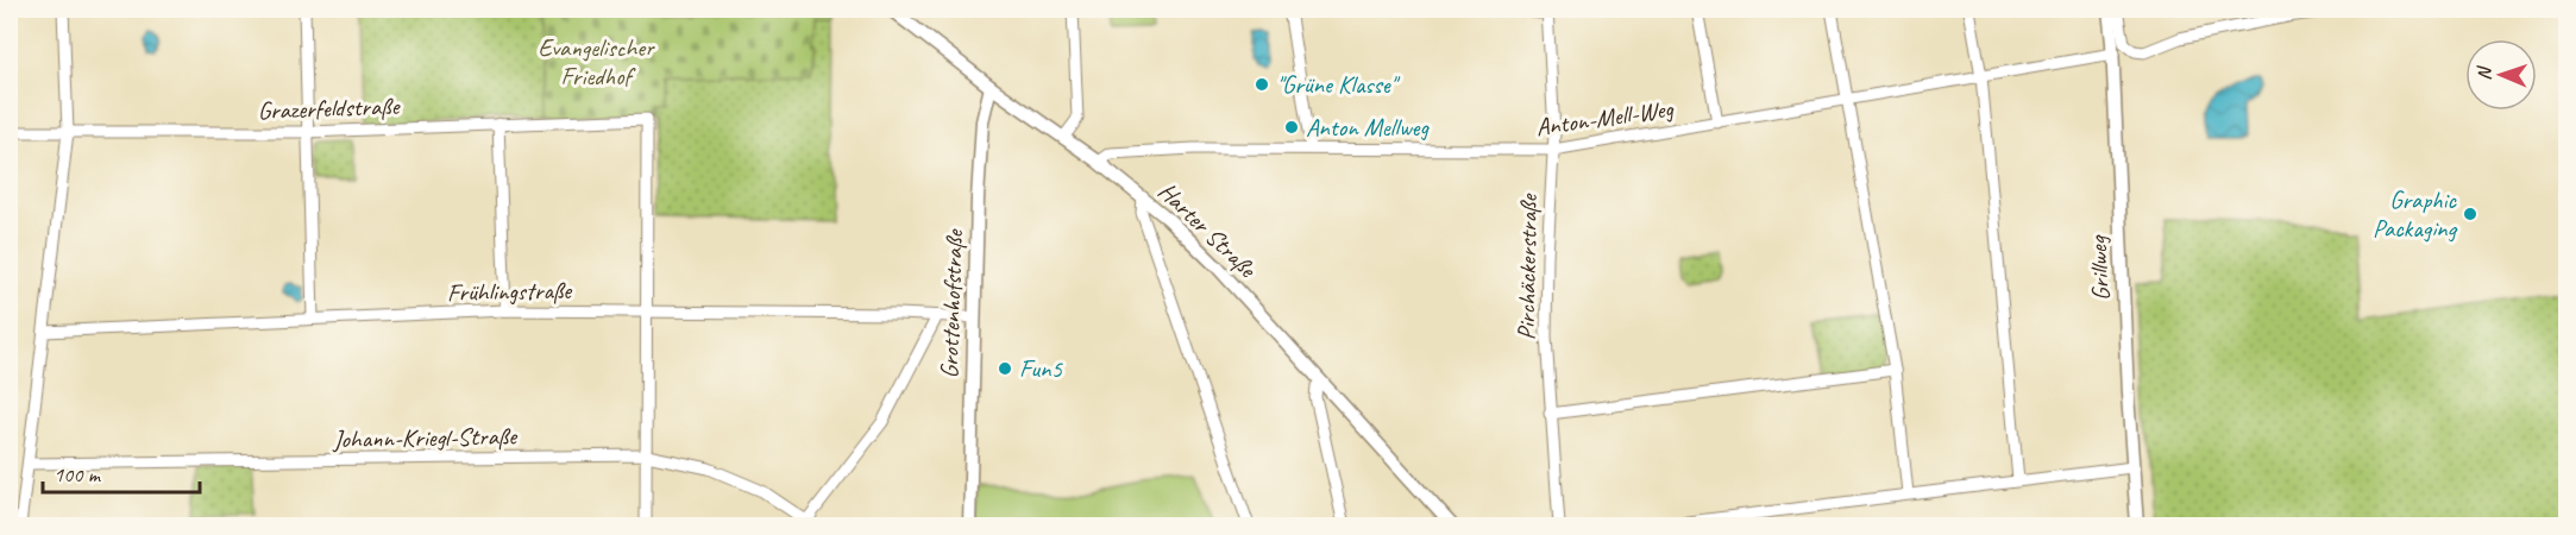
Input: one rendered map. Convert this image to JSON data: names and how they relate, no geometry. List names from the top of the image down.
{
  "streets": {
    "main road": ["Harter Straße", "Grillweg", "Grottenhofstraße"],
    "street": [
      "Grazerfeldstraße",
      "Anton-Mell-Weg",
      "Pirchäckerstraße",
      "Frühlingstraße",
      "Johann-Kriegl-Straße"
    ]
  },
  "crossings": [
    ["Grazerfeldstraße", "Frühlingstraße"],
    ["Anton-Mell-Weg", "Harter Straße"],
    ["Anton-Mell-Weg", "Pirchäckerstraße"],
    ["Anton-Mell-Weg", "Grillweg"],
    ["Harter Straße", "Grottenhofstraße"],
    ["Frühlingstraße", "Grottenhofstraße"]
  ],
  "parks": ["Evangelischer Friedhof"],
  "places": [
    "\"Grüne Klasse\"",
    "Anton Mellweg",
    "Graphic Packaging",
    "Fun5"
  ],
  "scale_bar": "100 m",
  "north": "left"
}
